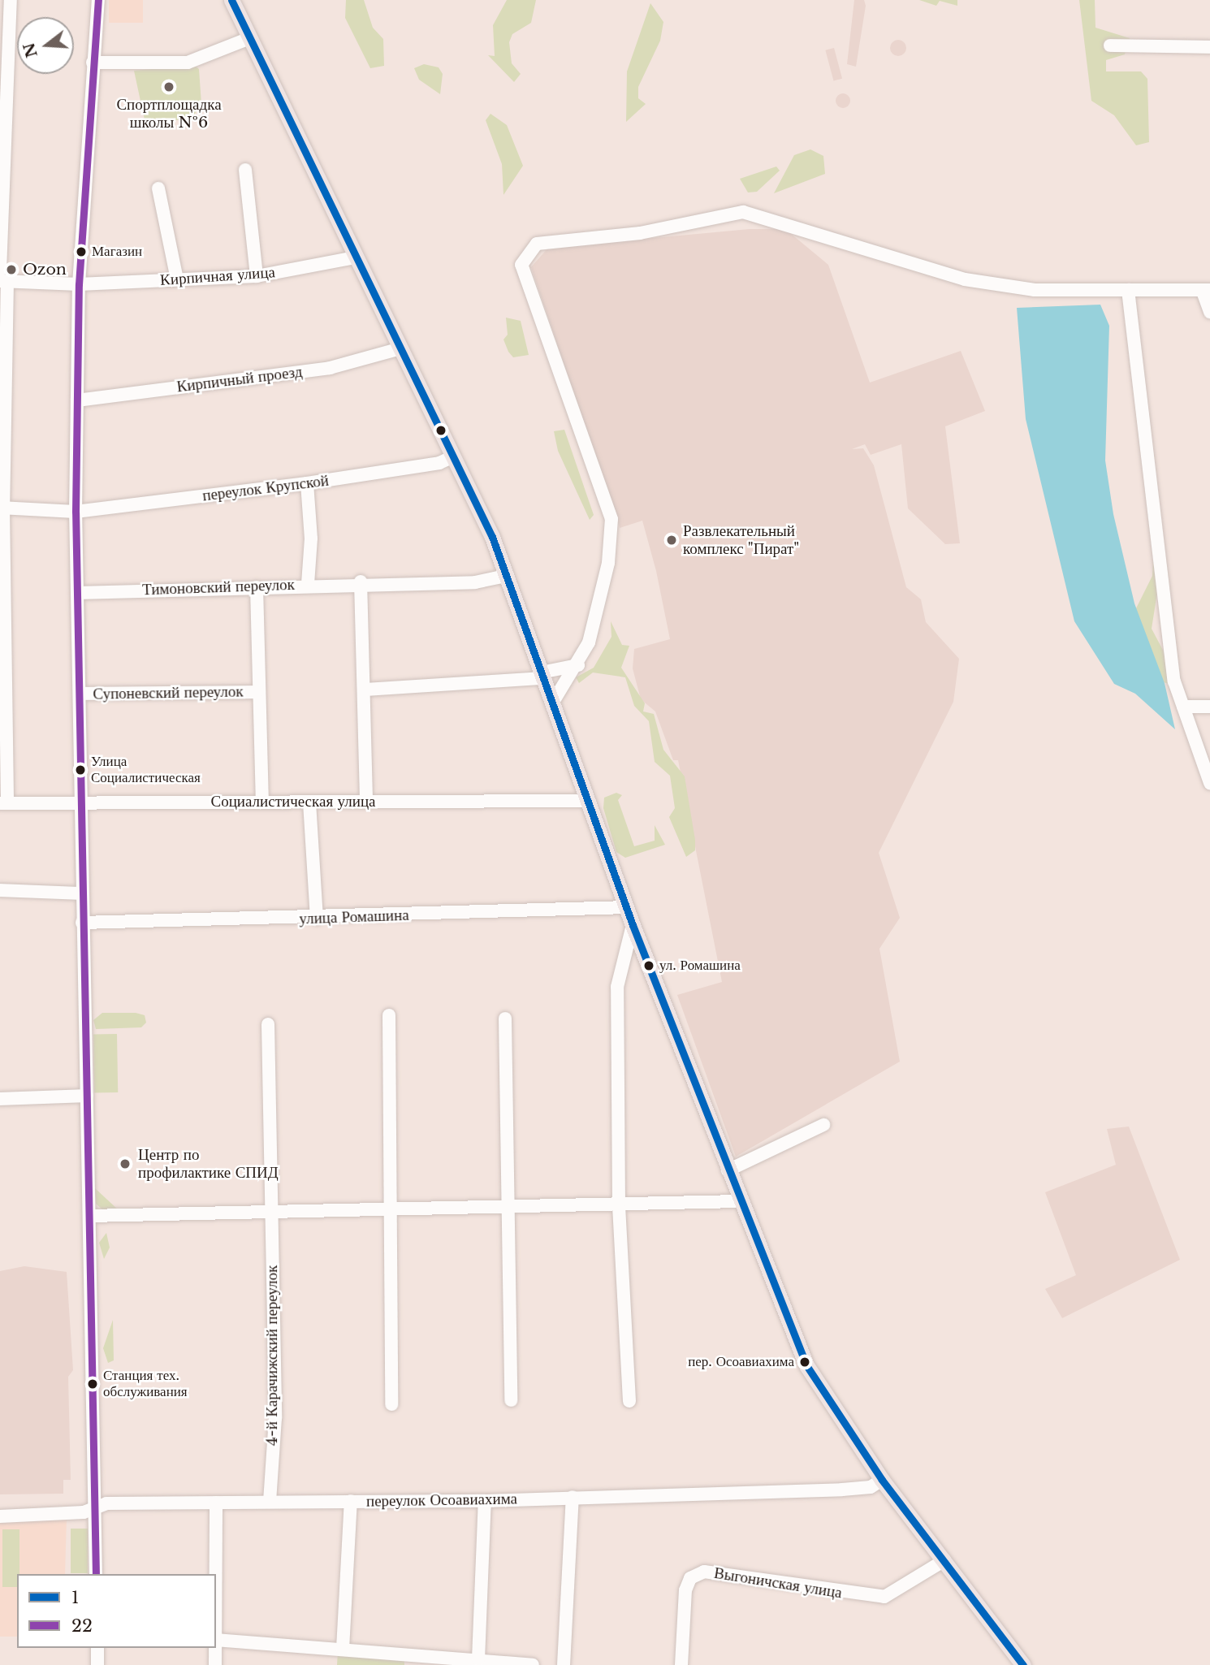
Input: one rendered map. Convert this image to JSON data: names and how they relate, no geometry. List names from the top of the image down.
{
  "streets": {
    "street": [
      "Кирпичная улица",
      "Кирпичный проезд",
      "переулок Крупской",
      "Тимоновский переулок",
      "Супоневский переулок",
      "Социалистическая улица",
      "улица Ромашина",
      "4-й Карачижский переулок",
      "переулок Осоавиахима",
      "Выгоничская улица"
    ]
  },
  "crossings": [
    ["4-й Карачижский переулок", "переулок Осоавиахима"]
  ],
  "places": [
    "Спортплощадка школы №6",
    "Магазин",
    "Ozon",
    "Развлекательный комплекс \"Пират\"",
    "Улица Социалистическая",
    "ул. Ромашина",
    "Центр по профилактике СПИД",
    "пер. Осоавиахима",
    "Станция тех. обслуживания"
  ],
  "lines": ["transit line 1", "transit line 22"],
  "legend": ["1", "22"],
  "north": "left"
}
